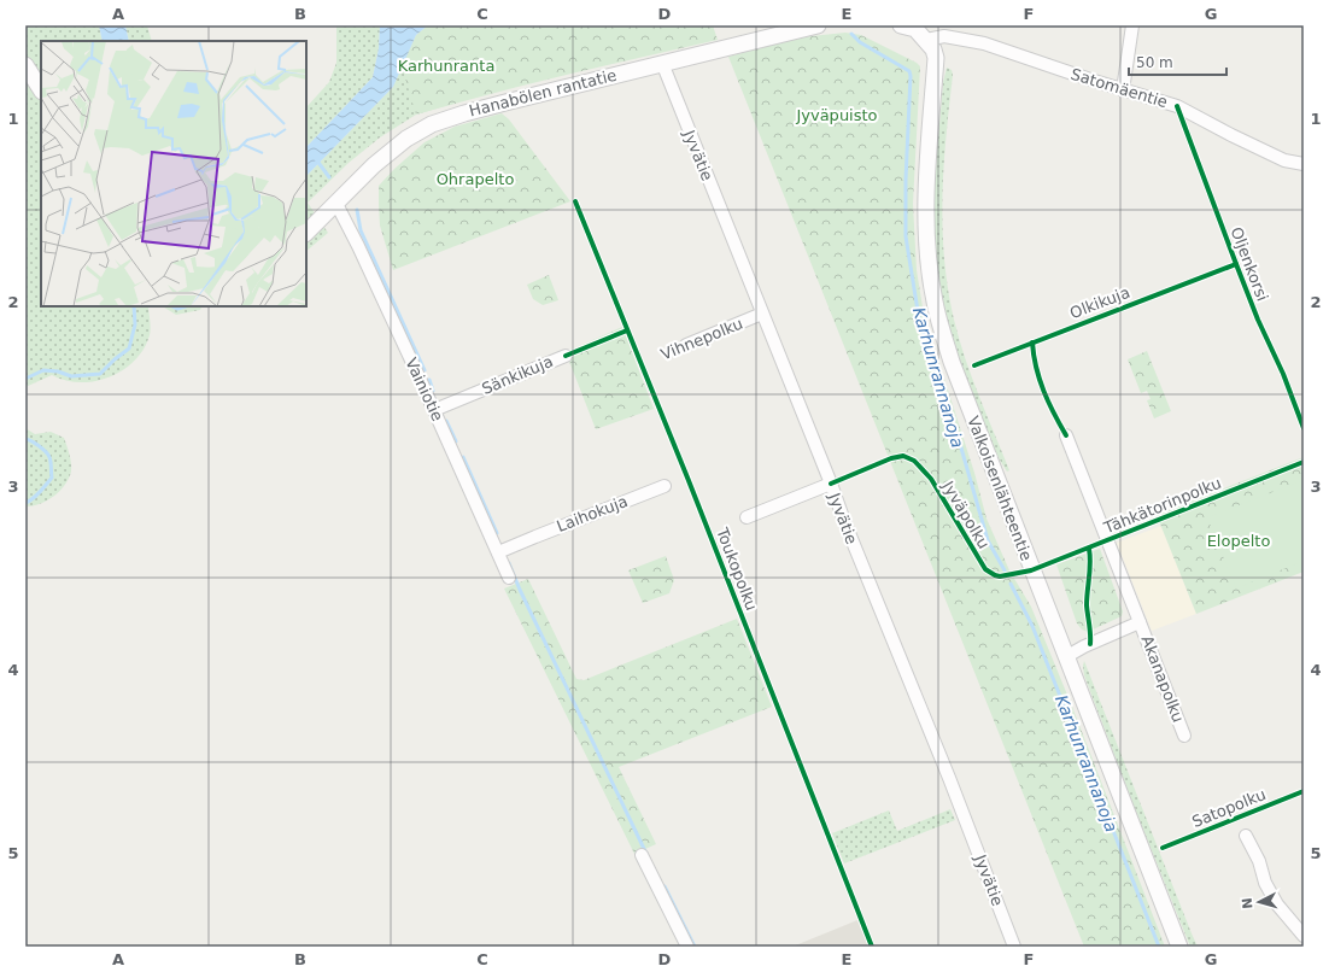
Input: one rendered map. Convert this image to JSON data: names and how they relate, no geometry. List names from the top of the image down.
{
  "streets": {
    "street": [
      "Satomäentie",
      "Hanabölen rantatie",
      "Jyvätie",
      "Vihnepolku",
      "Sänkikuja",
      "Vainiotie",
      "Valkoisenlähteentie",
      "Laihokuja",
      "Akanapolku"
    ],
    "cycle path": [
      "Oljenkorsi",
      "Tähkätorinpolku",
      "Toukopolku",
      "Satopolku"
    ]
  },
  "crossings": [
    ["Satomäentie", "Valkoisenlähteentie"],
    ["Hanabölen rantatie", "Jyvätie"],
    ["Hanabölen rantatie", "Vainiotie"],
    ["Jyvätie", "Vihnepolku"],
    ["Sänkikuja", "Vainiotie"],
    ["Vainiotie", "Laihokuja"]
  ],
  "water": ["Karhunrannanoja"],
  "parks": [
    "Karhunranta",
    "Jyväpuisto",
    "Ohrapelto",
    "Elopelto"
  ],
  "scale_bar": "50 m",
  "north": "left",
  "grid": {
    "columns": [
      "A",
      "B",
      "C",
      "D",
      "E",
      "F",
      "G"
    ],
    "rows": [
      "1",
      "2",
      "3",
      "4",
      "5"
    ]
  }
}
